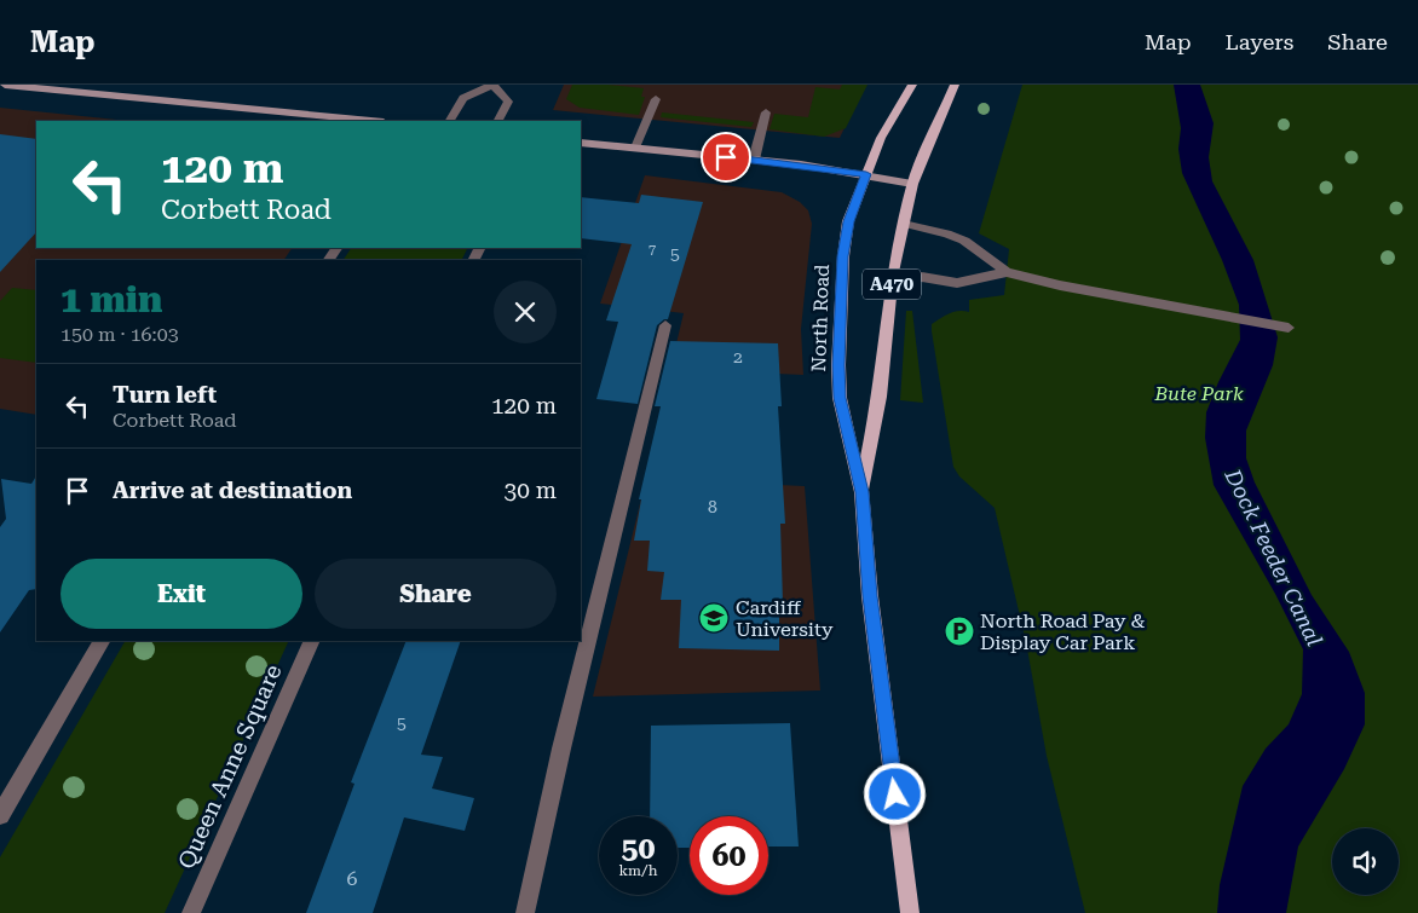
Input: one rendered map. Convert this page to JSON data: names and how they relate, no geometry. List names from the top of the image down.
{
  "streets": {
    "main road": ["A470", "North Road"],
    "street": ["Queen Anne Square"]
  },
  "water": ["Dock Feeder Canal"],
  "parks": ["Bute Park"],
  "places": {
    "school or university": ["Cardiff University"],
    "parking": ["North Road Pay & Display Car Park"]
  },
  "house_numbers": [
    "7",
    "5",
    "2",
    "8",
    "5",
    "6"
  ],
  "page": {
    "header": "Map",
    "nav": ["Map", "Layers", "Share"],
    "turn": ["120 m", "Corbett Road"],
    "heading": ["1 min", "150 m · 16:03"],
    "list": [
      {
        "name": "Turn left",
        "note": "Corbett Road",
        "value": "120 m"
      },
      {
        "name": "Arrive at destination",
        "value": "30 m"
      }
    ],
    "buttons": ["Exit", "Share"],
    "speed": "50 km/h",
    "limit": "60"
  }
}
